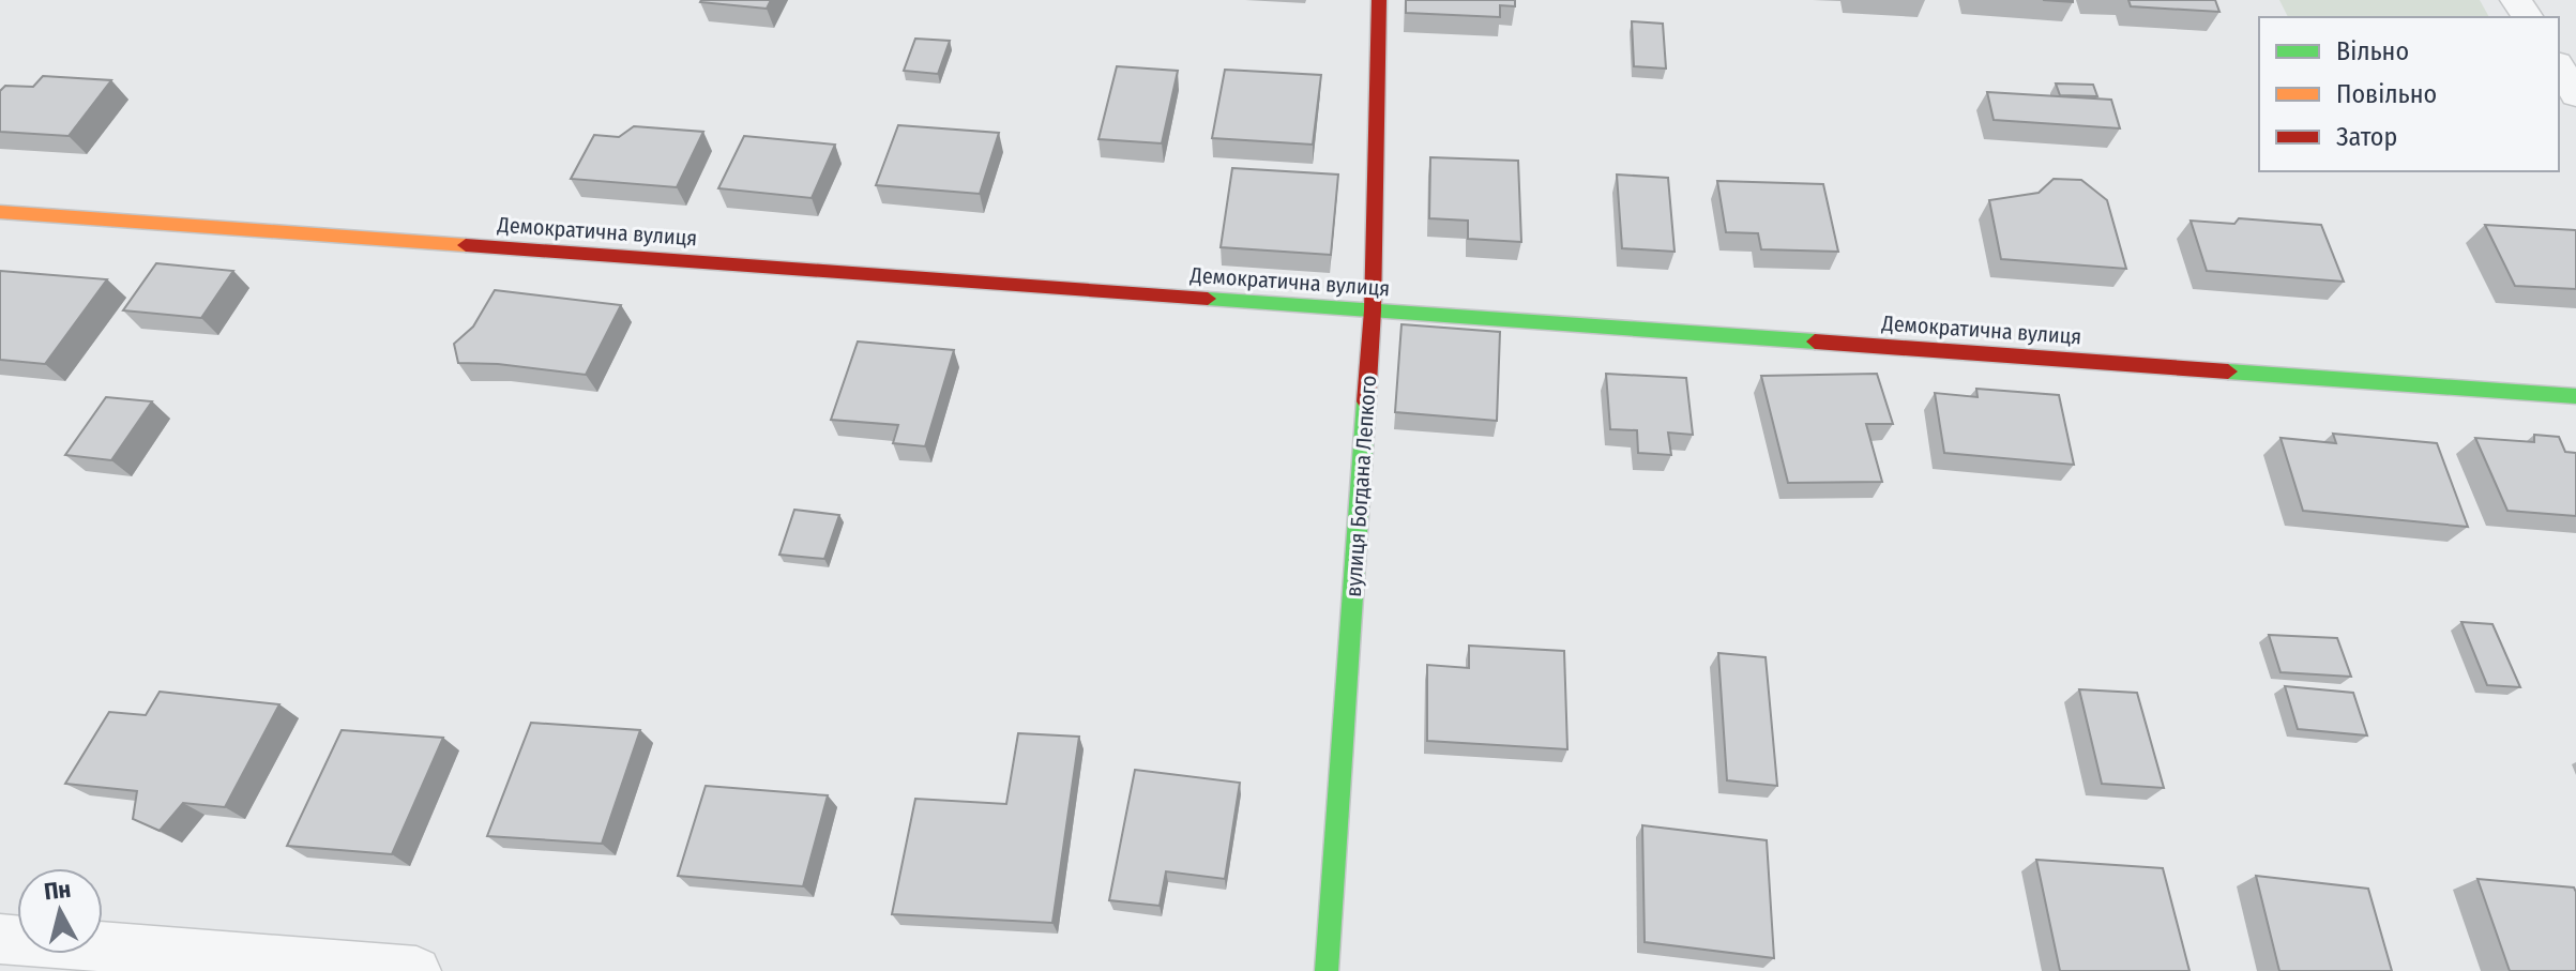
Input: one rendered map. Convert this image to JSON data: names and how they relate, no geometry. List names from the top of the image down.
{
  "streets": {
    "street": ["Демократична вулиця", "вулиця Богдана Лепкого"]
  },
  "crossings": [
    ["Демократична вулиця", "вулиця Богдана Лепкого"]
  ],
  "legend": ["Вільно", "Повільно", "Затор"],
  "north": "top"
}
